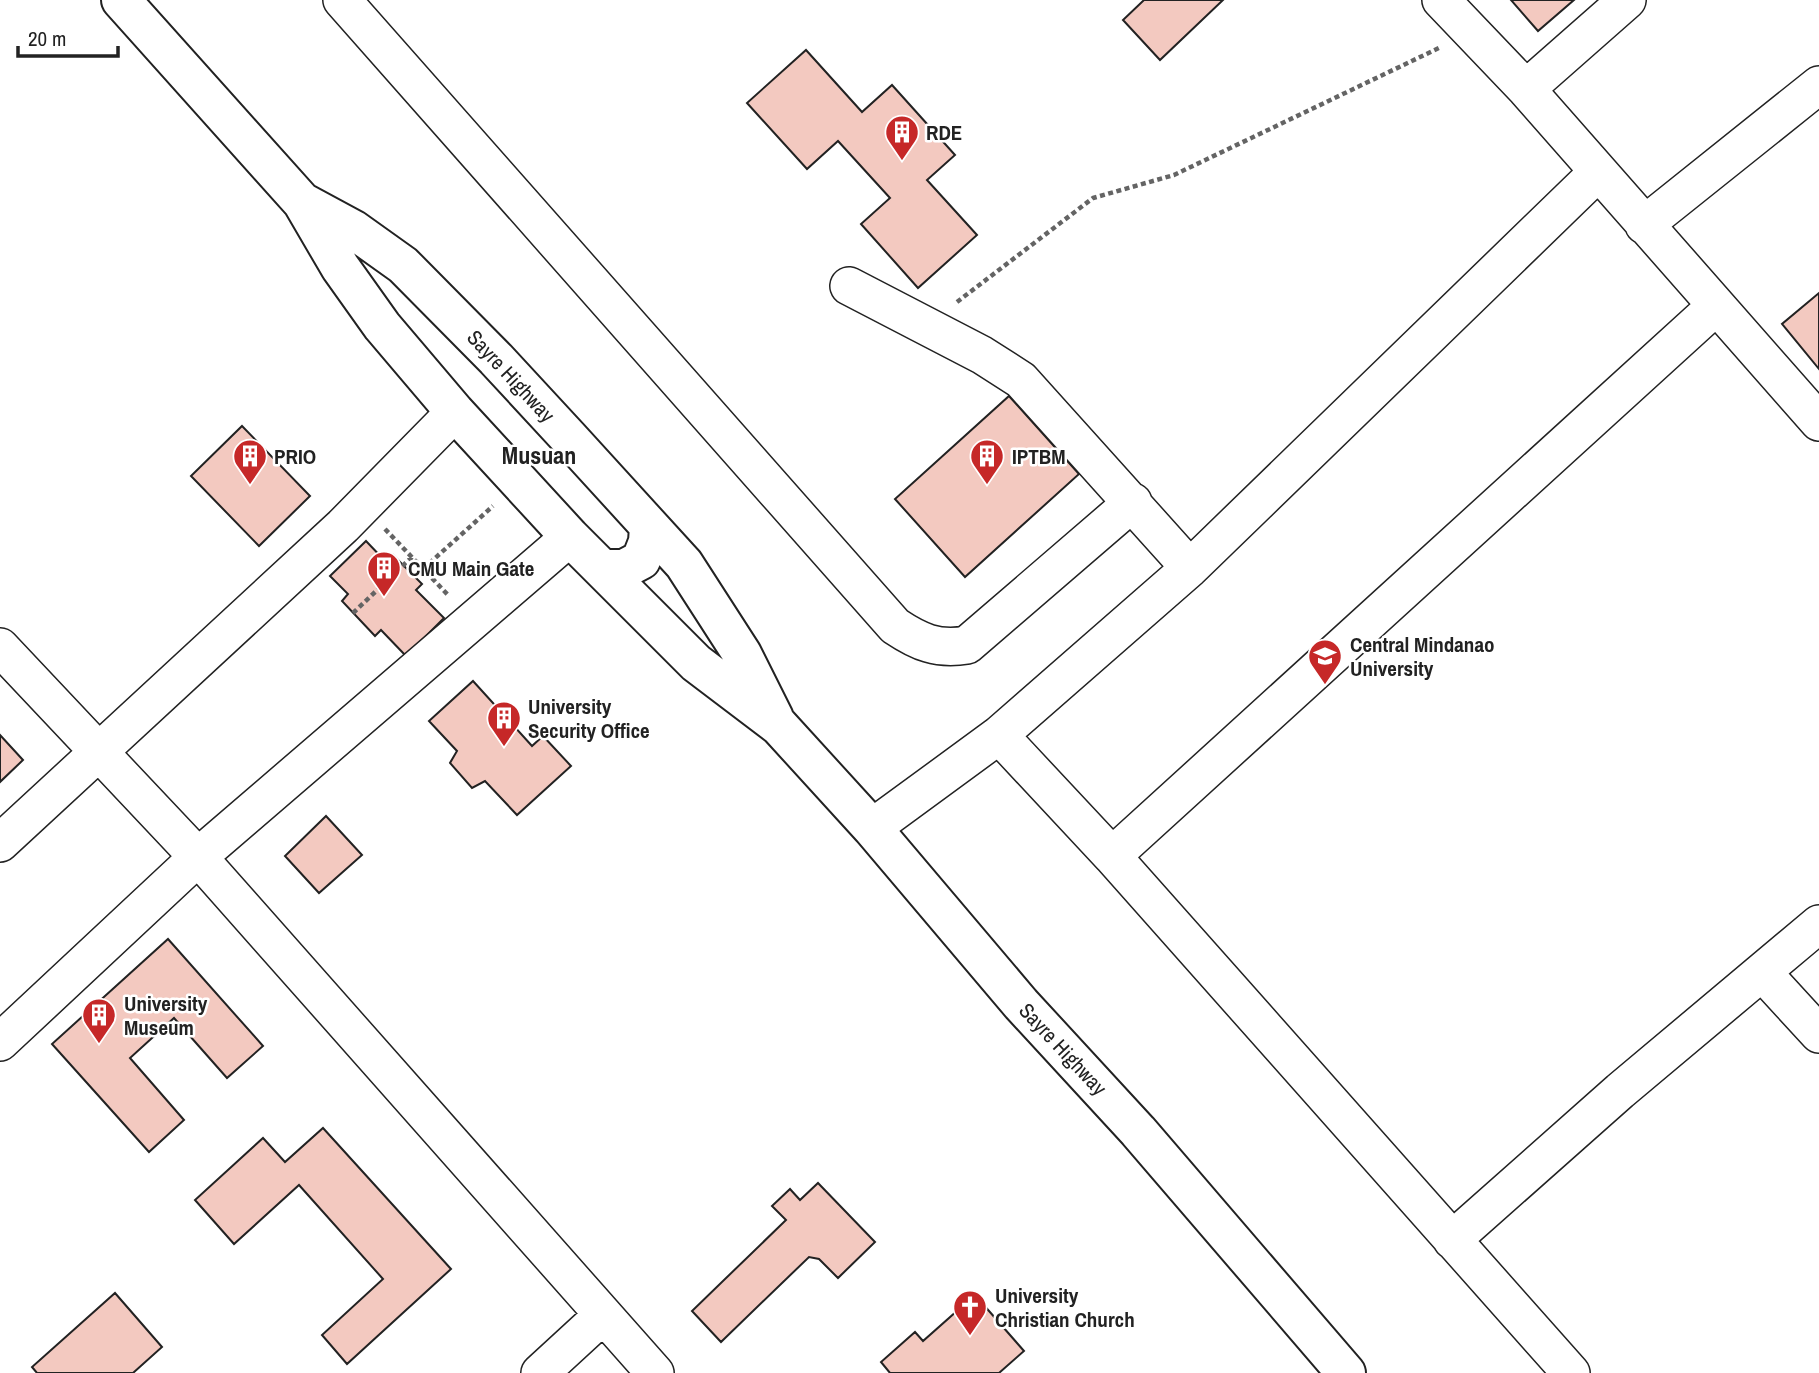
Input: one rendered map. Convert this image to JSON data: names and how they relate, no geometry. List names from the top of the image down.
{
  "streets": {
    "highway": ["Sayre Highway"]
  },
  "districts": ["Musuan"],
  "places": {
    "building": [
      "RDE",
      "PRIO",
      "IPTBM",
      "CMU Main Gate",
      "University Security Office",
      "University Museum"
    ],
    "school or university": ["Central Mindanao University"],
    "church": ["University Christian Church"]
  },
  "scale_bar": "20 m"
}
